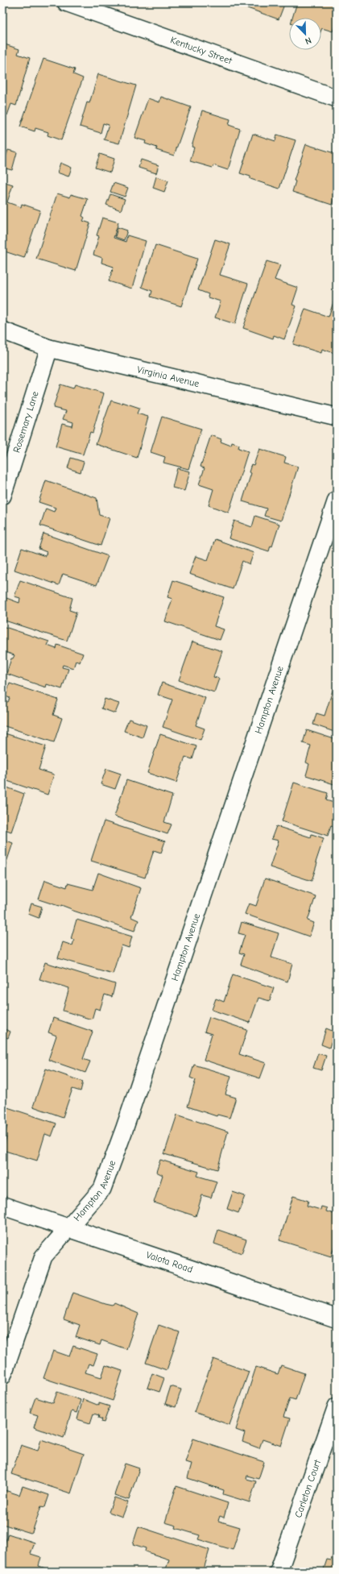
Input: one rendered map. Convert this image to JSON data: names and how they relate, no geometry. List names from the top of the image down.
{
  "streets": {
    "street": [
      "Kentucky Street",
      "Virginia Avenue",
      "Rosemary Lane",
      "Hampton Avenue",
      "Valota Road",
      "Carleton Court"
    ]
  },
  "crossings": [
    ["Virginia Avenue", "Rosemary Lane"],
    ["Hampton Avenue", "Valota Road"]
  ],
  "north": "bottom right"
}
